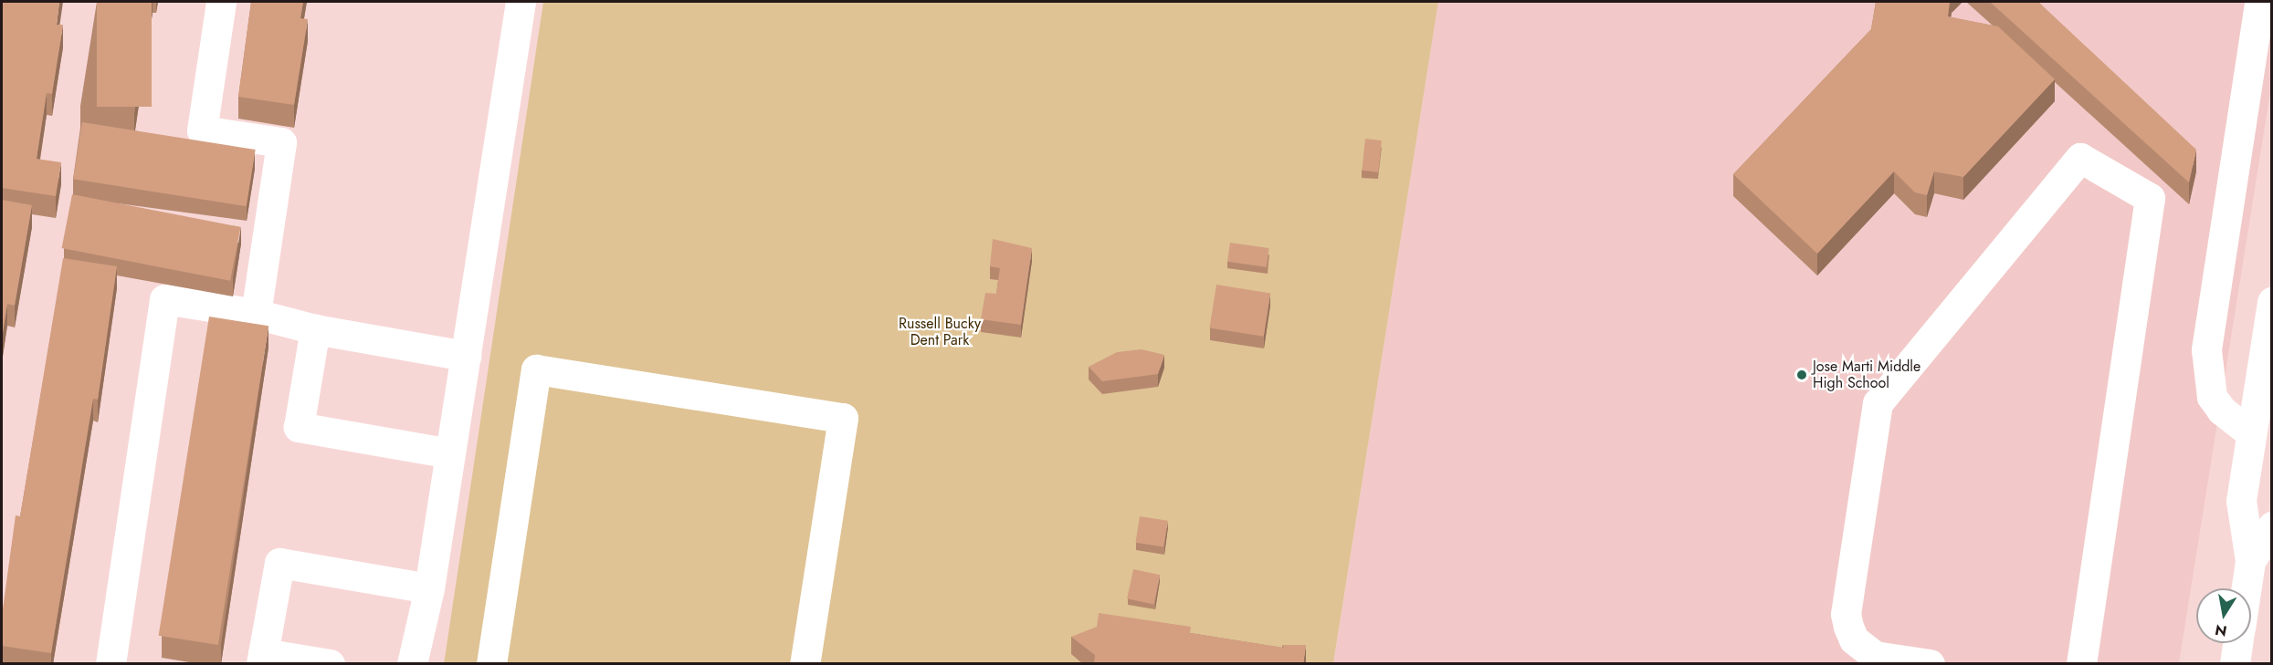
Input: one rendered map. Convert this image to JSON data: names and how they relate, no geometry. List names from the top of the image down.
{
  "parks": ["Russell Bucky Dent Park"],
  "places": ["Jose Marti Middle High School"],
  "north": "bottom"
}
